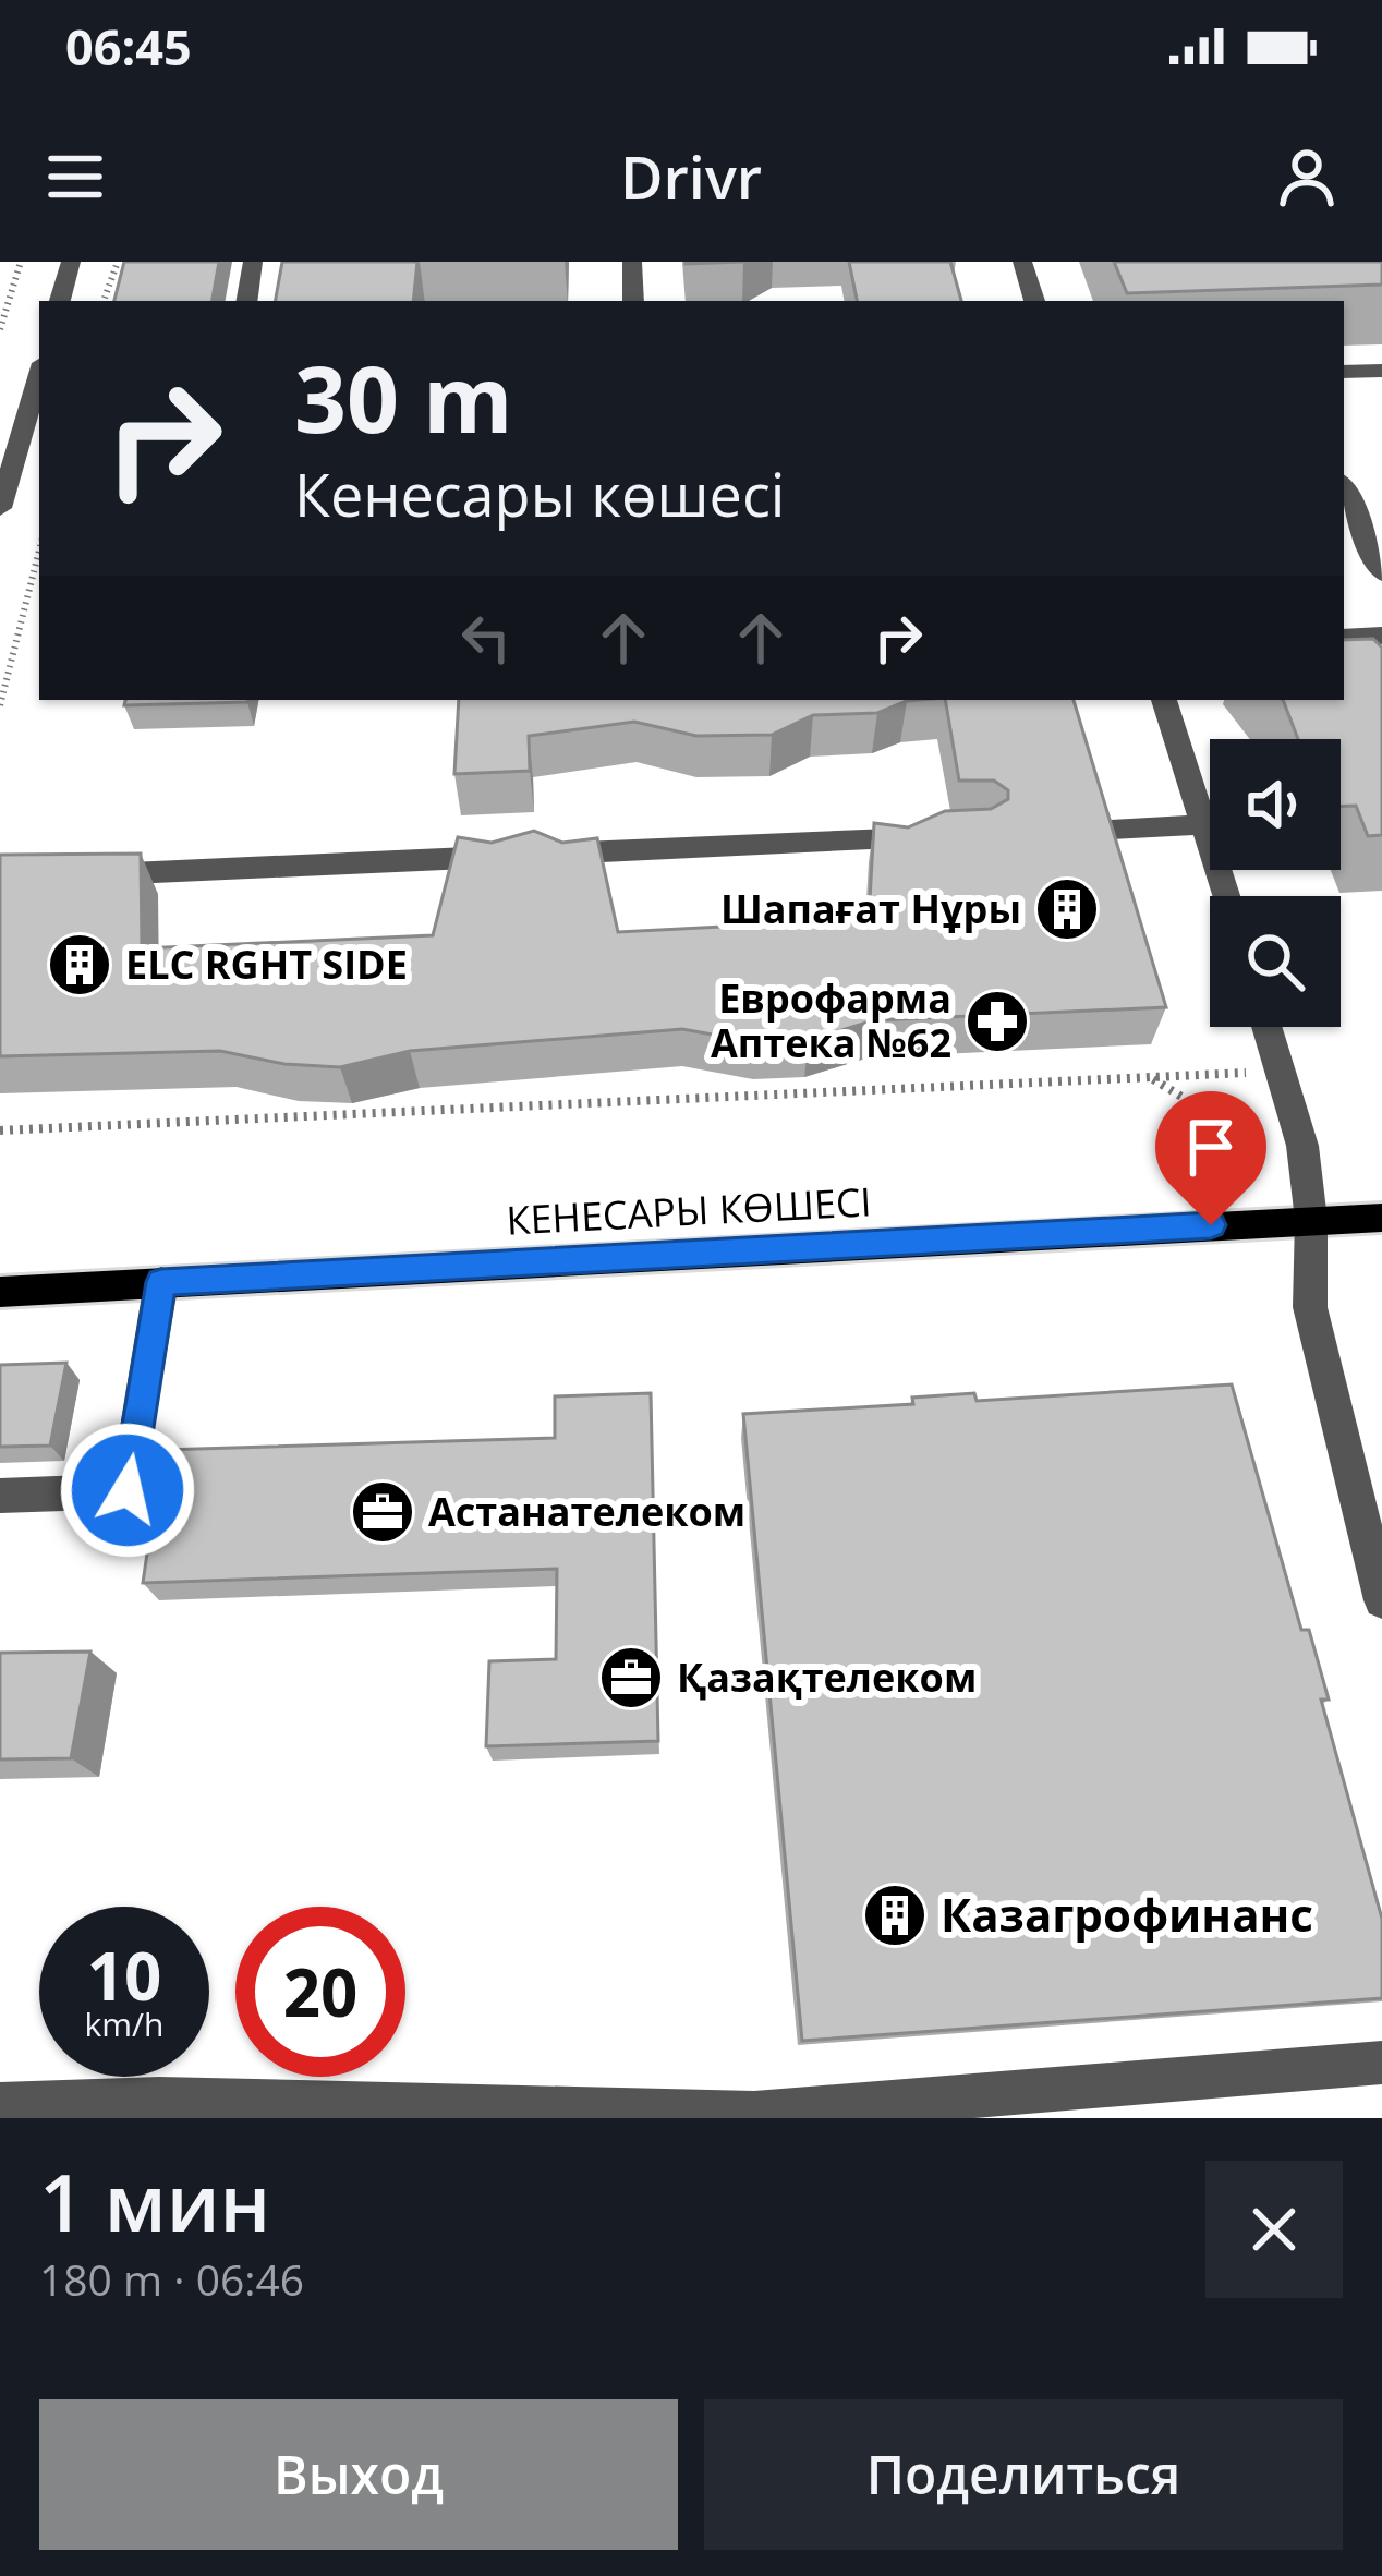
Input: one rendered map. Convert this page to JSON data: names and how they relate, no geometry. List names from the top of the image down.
{
  "streets": {
    "main road": ["КЕНЕСАРЫ КӨШЕСІ"]
  },
  "places": {
    "building": ["Шапағат Нұры", "ELC RGHT SIDE", "Казагрофинанс"],
    "pharmacy": ["Еврофарма Аптека №62"],
    "office": ["Астанателеком", "Қазақтелеком"]
  },
  "page": {
    "status": "06:45",
    "header": "Drivr",
    "turn": ["30 m", "Кенесары көшесі"],
    "speed": "10 km/h",
    "limit": "20",
    "heading": ["1 мин", "180 m · 06:46"],
    "buttons": ["Выход", "Поделиться"]
  }
}
